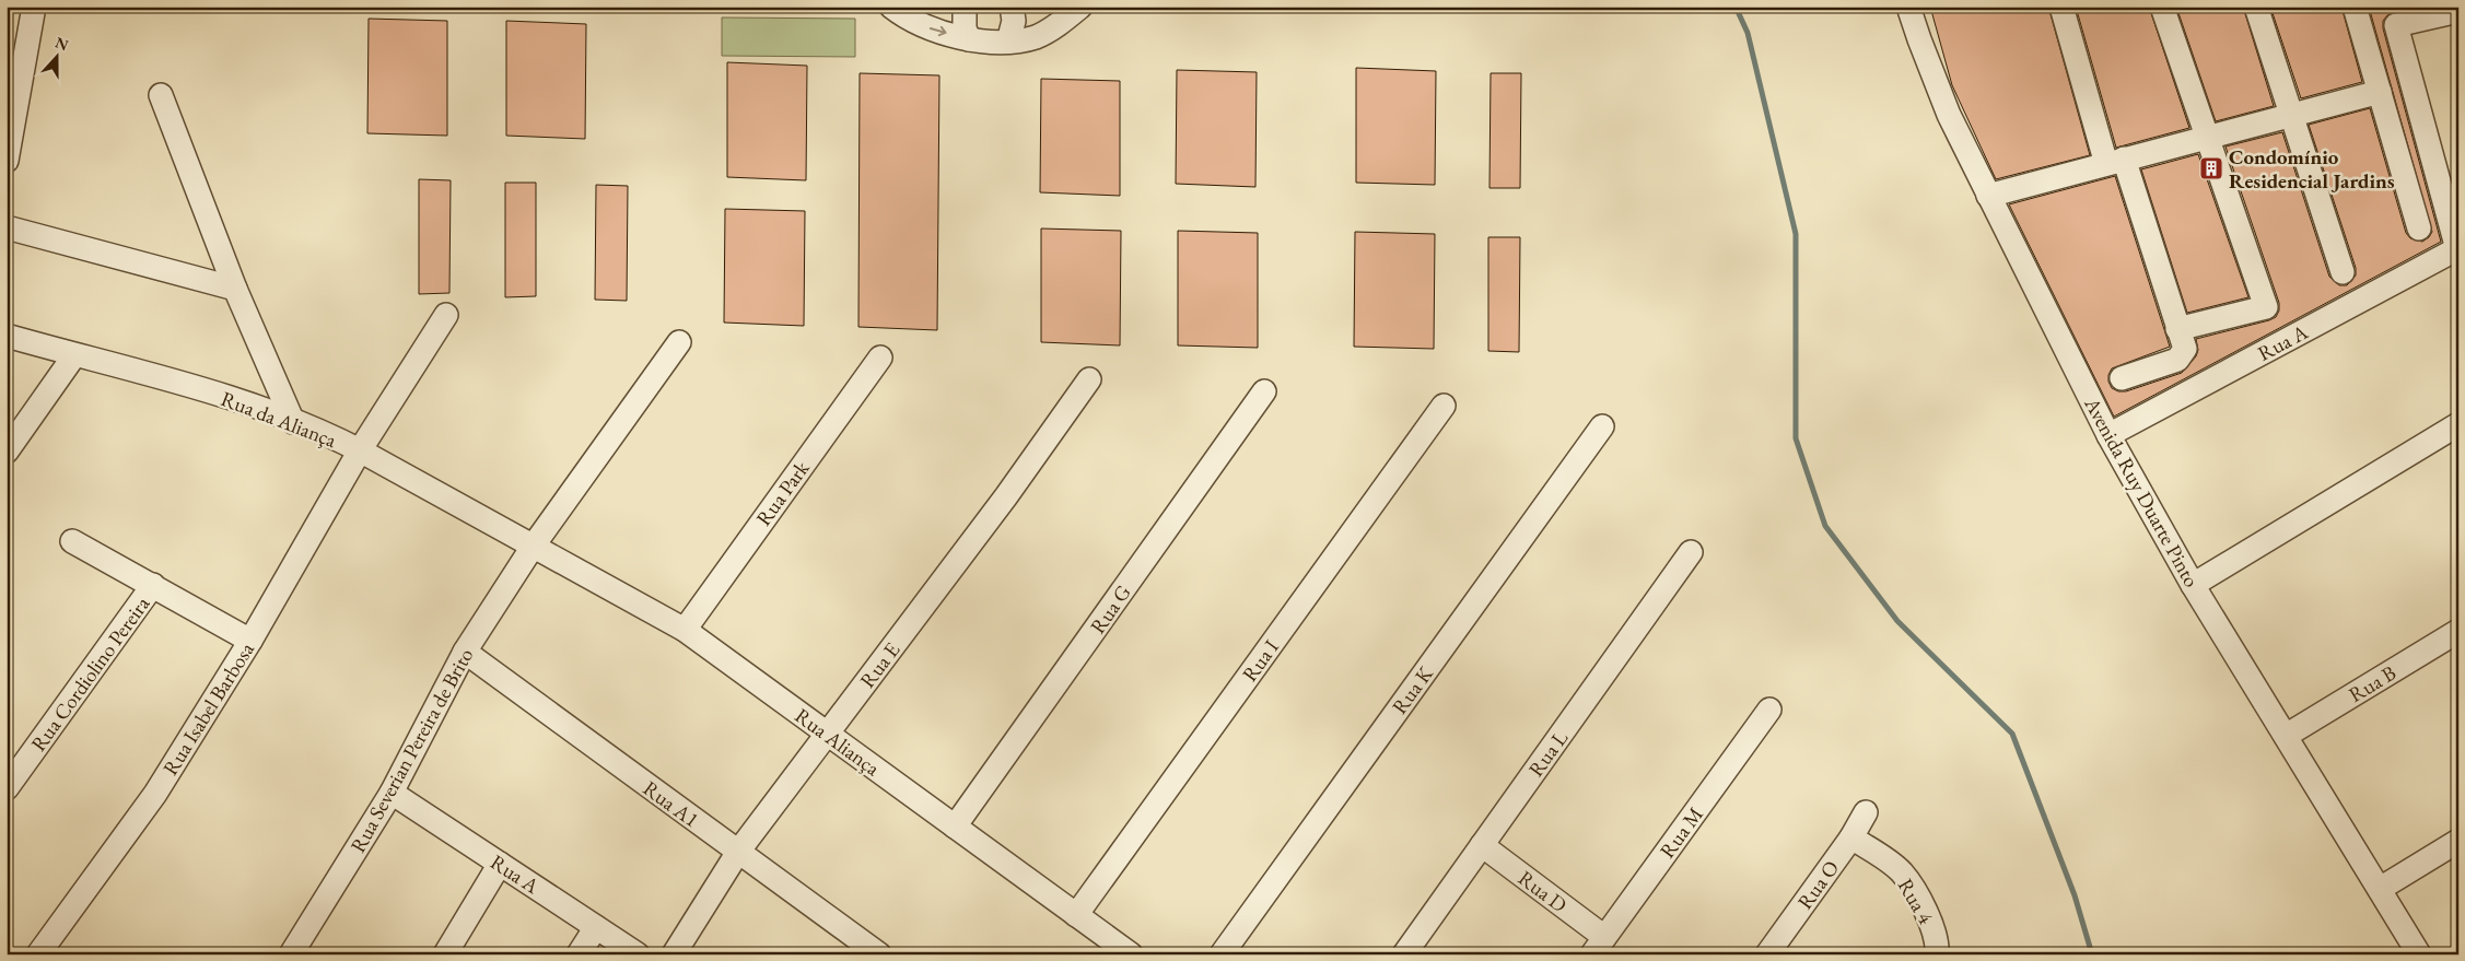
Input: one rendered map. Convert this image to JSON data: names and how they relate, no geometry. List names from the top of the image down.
{
  "streets": {
    "street": [
      "Rua A",
      "Rua da Aliança",
      "Avenida Ruy Duarte Pinto",
      "Rua Park",
      "Rua G",
      "Rua I",
      "Rua E",
      "Rua Cordiolino Pereira",
      "Rua B",
      "Rua K",
      "Rua Isabel Barbosa",
      "Rua Aliança",
      "Rua Severian Pereira de Brito",
      "Rua L",
      "Rua A1",
      "Rua M",
      "Rua O",
      "Rua D",
      "Rua 4"
    ]
  },
  "crossings": [
    ["Rua A", "Avenida Ruy Duarte Pinto"],
    ["Rua A", "Rua Severian Pereira de Brito"],
    ["Rua da Aliança", "Rua Isabel Barbosa"],
    ["Rua da Aliança", "Rua Aliança"],
    ["Rua da Aliança", "Rua Severian Pereira de Brito"],
    ["Avenida Ruy Duarte Pinto", "Rua B"],
    ["Rua Park", "Rua Aliança"],
    ["Rua G", "Rua Aliança"],
    ["Rua I", "Rua Aliança"],
    ["Rua E", "Rua Aliança"],
    ["Rua E", "Rua A1"],
    ["Rua Aliança", "Rua Severian Pereira de Brito"],
    ["Rua Severian Pereira de Brito", "Rua A1"],
    ["Rua L", "Rua D"],
    ["Rua M", "Rua D"],
    ["Rua O", "Rua 4"]
  ],
  "places": {
    "building": ["Condomínio Residencial Jardins"]
  },
  "north": "top"
}
